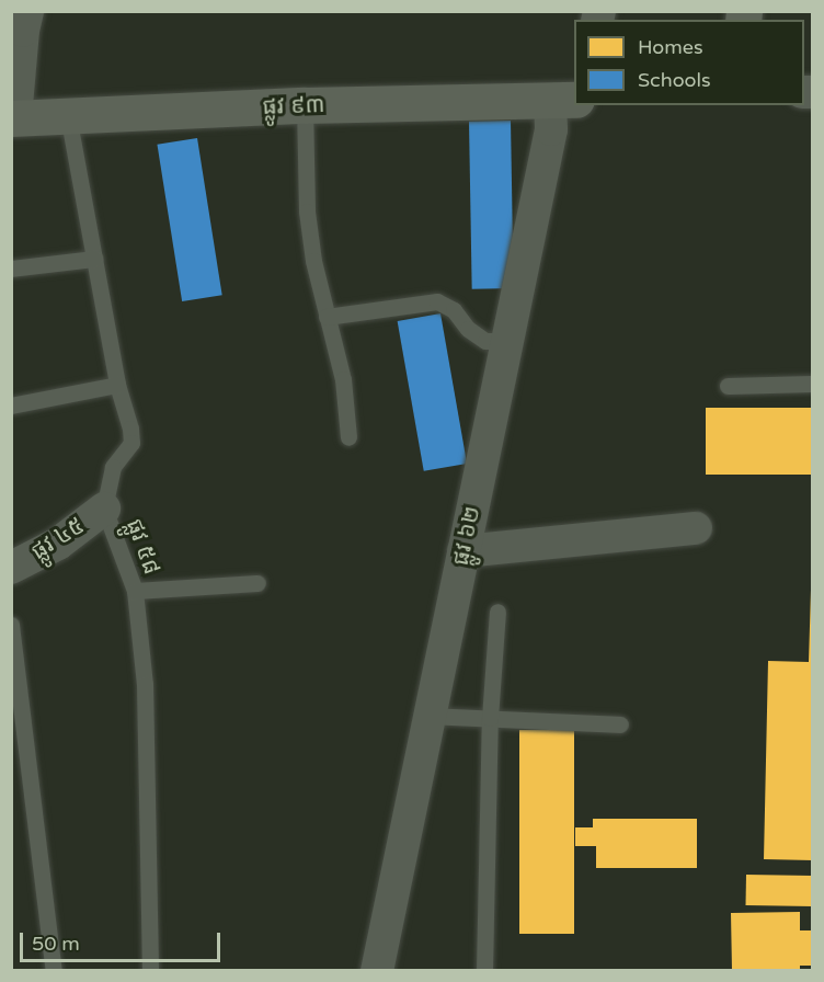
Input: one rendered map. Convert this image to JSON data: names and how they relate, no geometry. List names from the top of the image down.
{
  "streets": {
    "street": ["ផ្លូវ ៩៣", "ផ្លូវ ៦២", "ផ្លូវ ៤៥"],
    "lane": ["ផ្លូវ ៥៨"]
  },
  "crossings": [
    ["ផ្លូវ ៩៣", "ផ្លូវ ៦២"],
    ["ផ្លូវ ៩៣", "ផ្លូវ ៥៨"],
    ["ផ្លូវ ៤៥", "ផ្លូវ ៥៨"]
  ],
  "legend": ["Homes", "Schools"],
  "scale_bar": "50 m"
}
